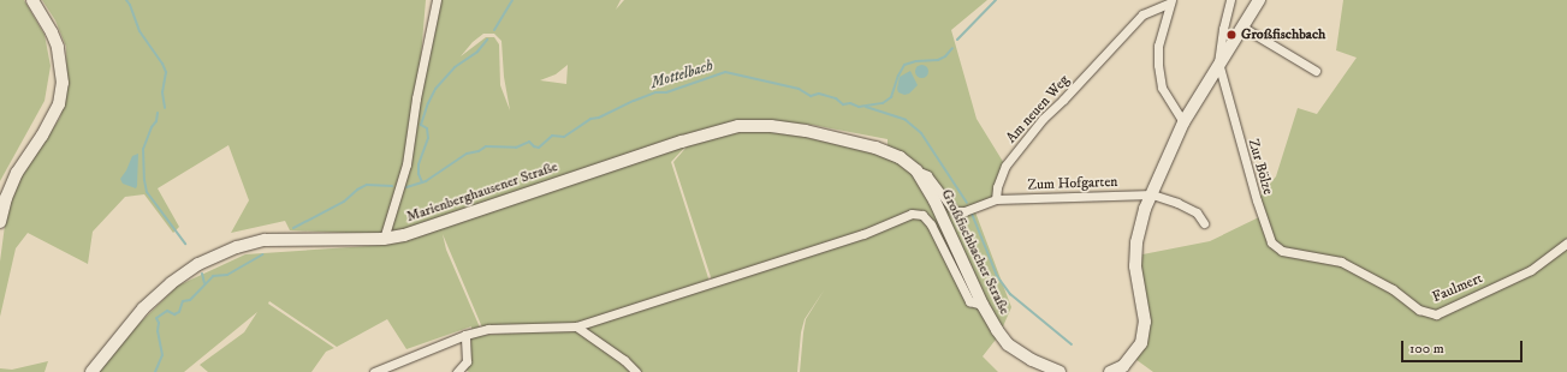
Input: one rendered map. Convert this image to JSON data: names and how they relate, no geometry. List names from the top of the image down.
{
  "streets": {
    "main road": ["Marienberghausener Straße", "Großfischbacher Straße"],
    "street": [
      "Am neuen Weg",
      "Zur Bölze",
      "Zum Hofgarten",
      "Faulmert"
    ]
  },
  "crossings": [
    ["Am neuen Weg", "Zum Hofgarten"],
    ["Zur Bölze", "Faulmert"],
    ["Marienberghausener Straße", "Großfischbacher Straße"]
  ],
  "water": ["Mottelbach"],
  "places": ["Großfischbach"],
  "scale_bar": "100 m"
}
